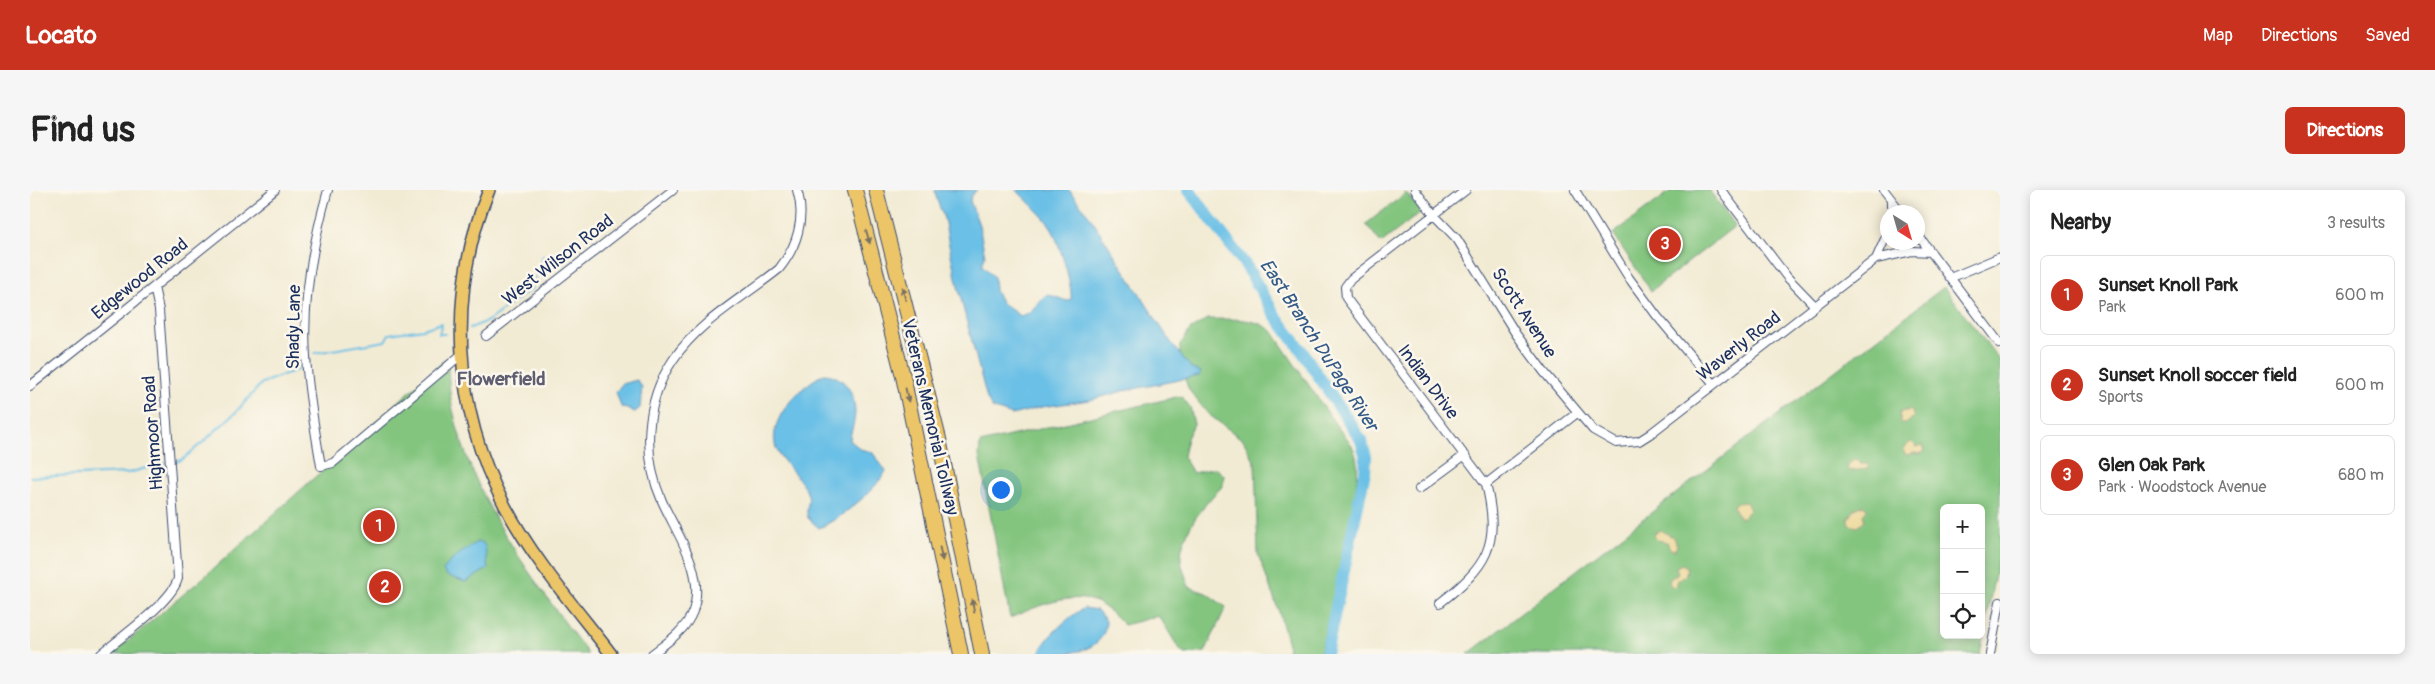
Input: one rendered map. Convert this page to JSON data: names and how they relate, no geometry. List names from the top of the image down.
{
  "streets": {
    "highway": ["Veterans Memorial Tollway"],
    "street": [
      "West Wilson Road",
      "Edgewood Road",
      "Scott Avenue",
      "Shady Lane",
      "Waverly Road",
      "Indian Drive",
      "Highmoor Road"
    ]
  },
  "crossings": [
    ["Edgewood Road", "Highmoor Road"],
    ["Scott Avenue", "Waverly Road"],
    ["Scott Avenue", "Indian Drive"]
  ],
  "districts": ["Flowerfield"],
  "water": ["East Branch DuPage River"],
  "north": "bottom right",
  "page": {
    "header": "Locato",
    "nav": ["Map", "Directions", "Saved"],
    "buttons": "Directions",
    "title": "Find us",
    "heading": ["Nearby", "3 results"],
    "pins": ["3", "1", "2"],
    "list": [
      {
        "mark": "1",
        "name": "Sunset Knoll Park",
        "note": "Park",
        "value": "600 m"
      },
      {
        "mark": "2",
        "name": "Sunset Knoll soccer field",
        "note": "Sports",
        "value": "600 m"
      },
      {
        "mark": "3",
        "name": "Glen Oak Park",
        "note": "Park · Woodstock Avenue",
        "value": "680 m"
      }
    ],
    "map_buttons": ["+", "−"]
  }
}
